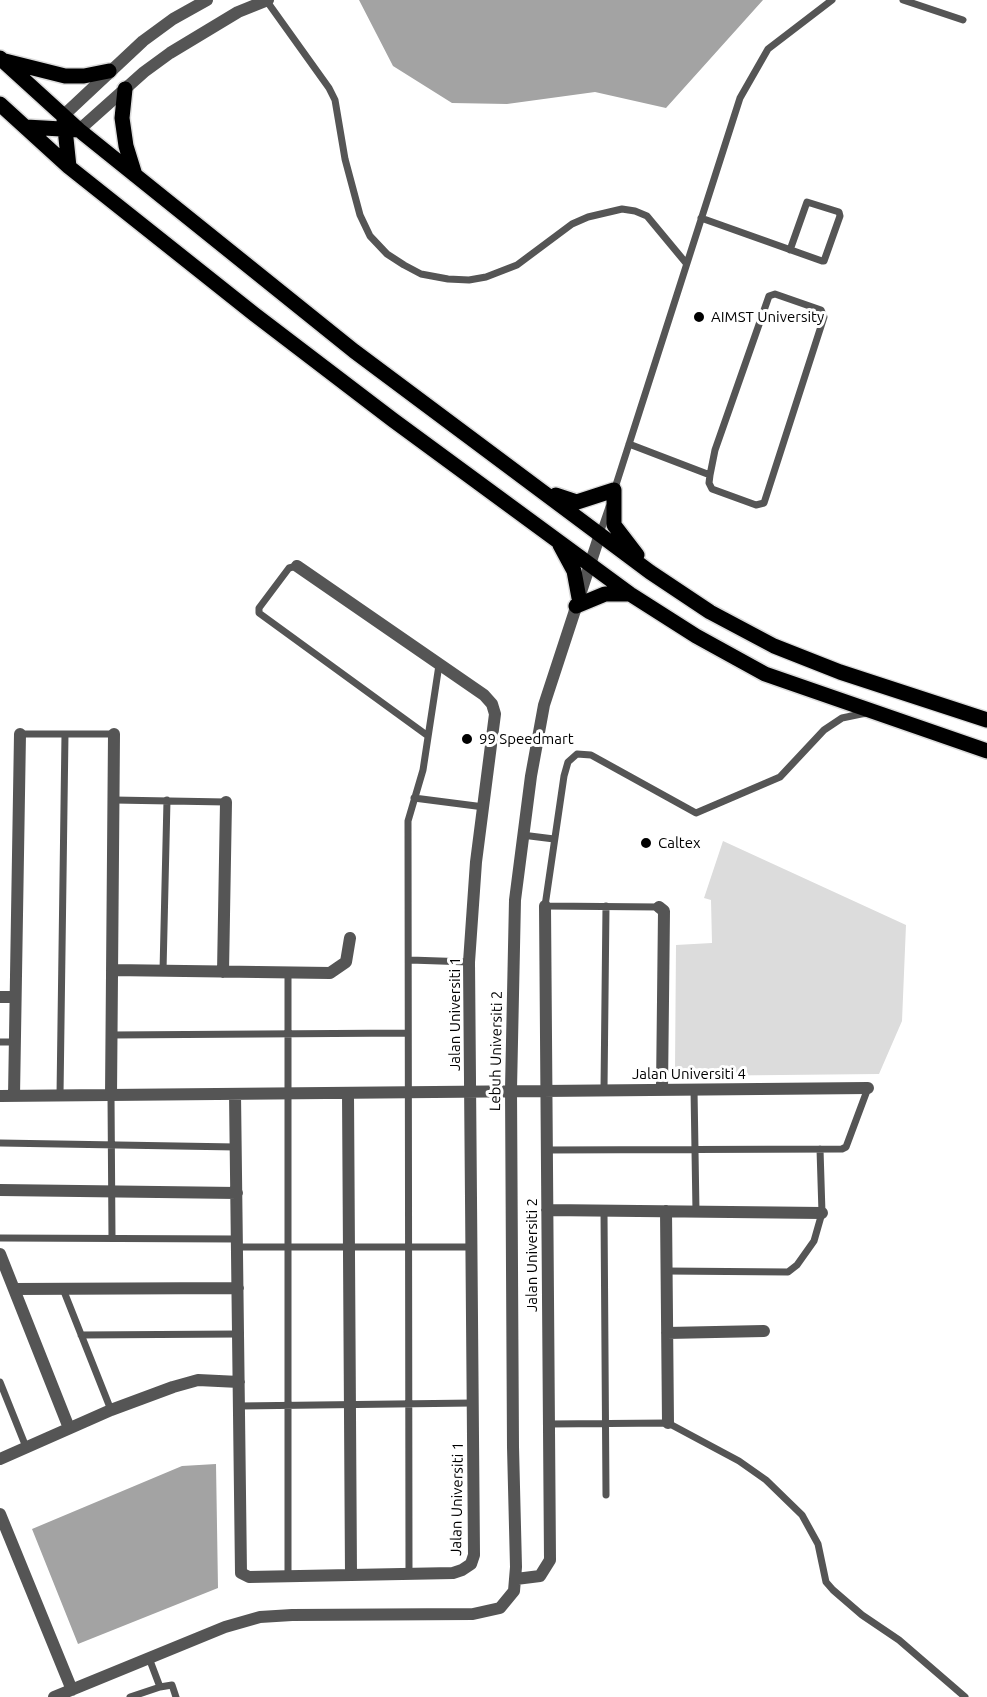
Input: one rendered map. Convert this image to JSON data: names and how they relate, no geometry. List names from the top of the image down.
{
  "streets": {
    "street": [
      "Jalan Universiti 1",
      "Lebuh Universiti 2",
      "Jalan Universiti 4",
      "Jalan Universiti 2"
    ]
  },
  "crossings": [
    ["Jalan Universiti 1", "Jalan Universiti 4"],
    ["Lebuh Universiti 2", "Jalan Universiti 4"],
    ["Lebuh Universiti 2", "Jalan Universiti 2"],
    ["Jalan Universiti 4", "Jalan Universiti 2"]
  ],
  "places": ["AIMST University", "99 Speedmart", "Caltex"]
}
